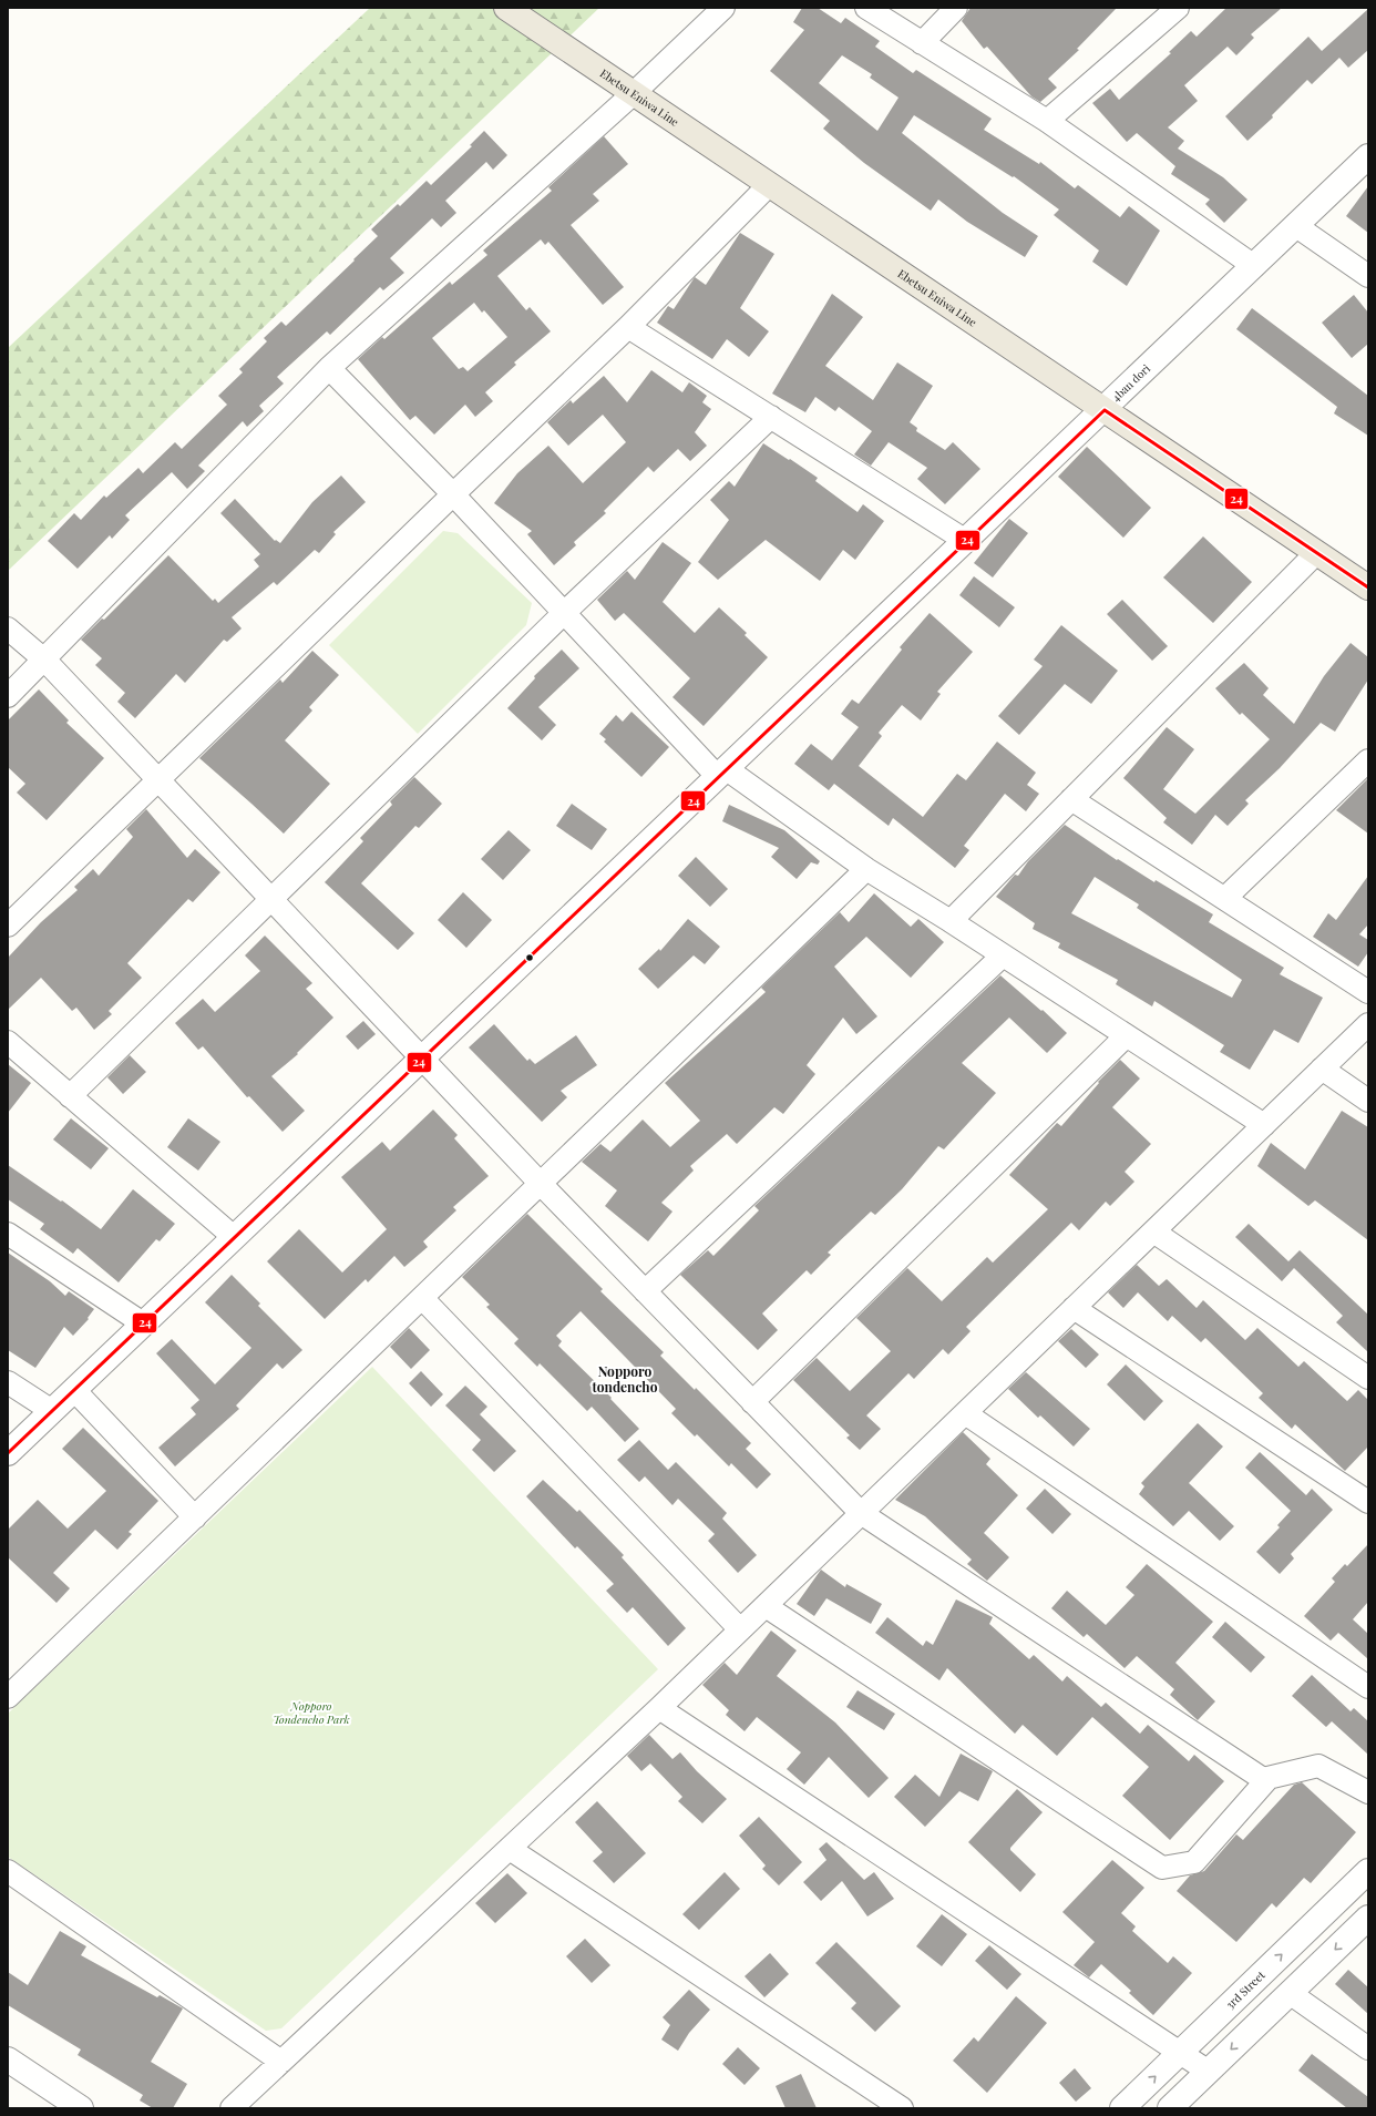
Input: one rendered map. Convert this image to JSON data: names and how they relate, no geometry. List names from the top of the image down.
{
  "streets": {
    "main road": ["Ebetsu Eniwa Line"],
    "street": ["4ban dori", "3rd Street"]
  },
  "crossings": [
    ["Ebetsu Eniwa Line", "4ban dori"]
  ],
  "districts": ["Nopporo tondencho"],
  "parks": ["Nopporo Tondencho Park"],
  "lines": ["transit line 24"]
}
